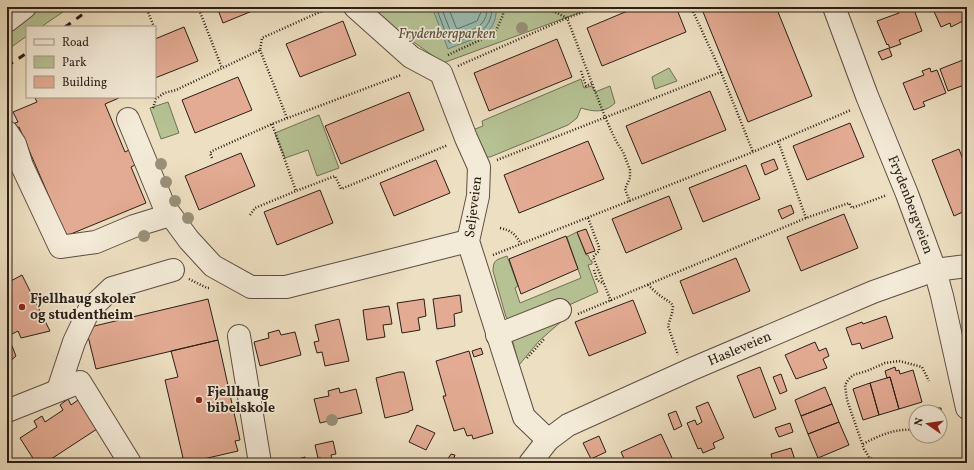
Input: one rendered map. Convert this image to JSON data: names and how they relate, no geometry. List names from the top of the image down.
{
  "streets": {
    "street": ["Frydenbergveien", "Seljeveien", "Hasleveien"]
  },
  "crossings": [
    ["Frydenbergveien", "Hasleveien"],
    ["Seljeveien", "Hasleveien"]
  ],
  "parks": ["Frydenbergparken"],
  "places": ["Fjellhaug skoler og studentheim", "Fjellhaug bibelskole"],
  "legend": ["Road", "Park", "Building"],
  "north": "left"
}
